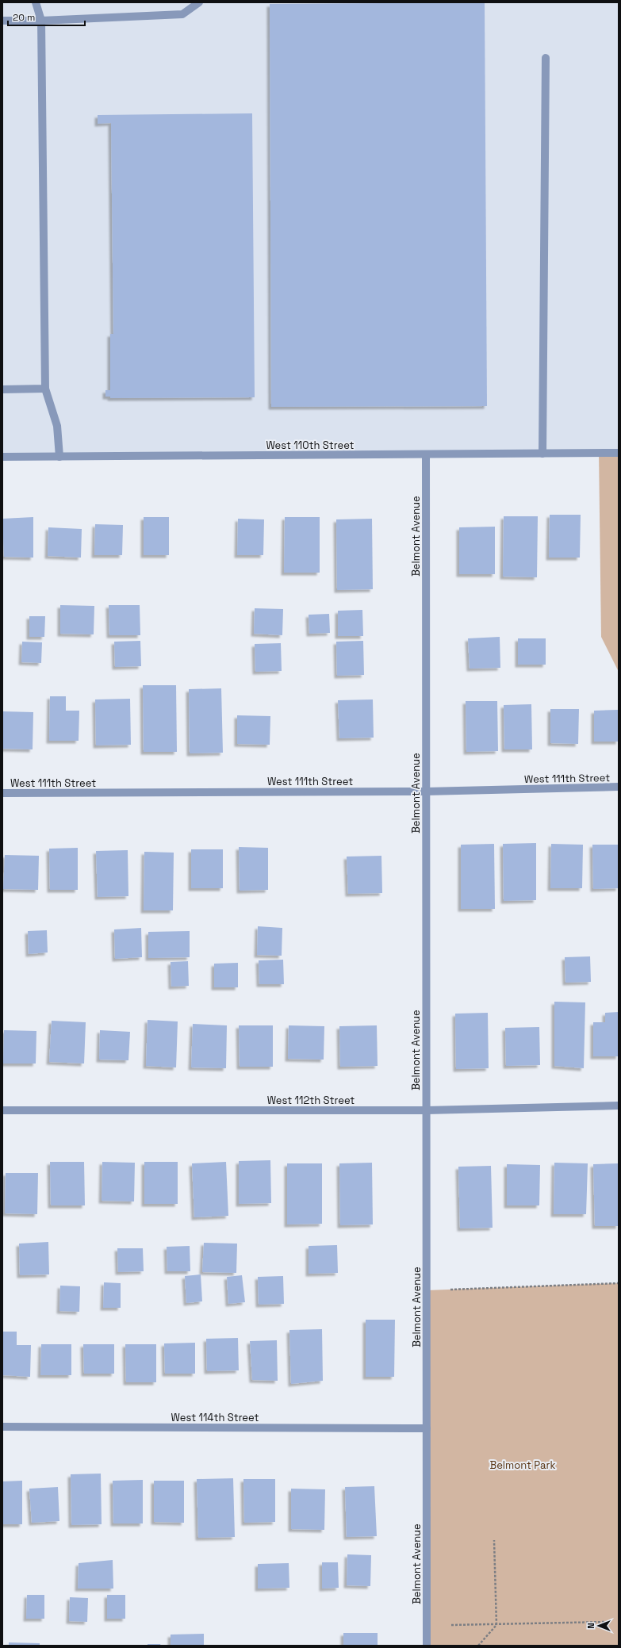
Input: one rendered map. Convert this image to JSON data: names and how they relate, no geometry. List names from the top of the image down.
{
  "streets": {
    "street": [
      "West 110th Street",
      "Belmont Avenue",
      "West 111th Street",
      "West 112th Street",
      "West 114th Street"
    ]
  },
  "crossings": [
    ["West 110th Street", "Belmont Avenue"],
    ["Belmont Avenue", "West 111th Street"],
    ["Belmont Avenue", "West 112th Street"],
    ["Belmont Avenue", "West 114th Street"]
  ],
  "parks": ["Belmont Park"],
  "scale_bar": "20 m",
  "north": "left"
}
